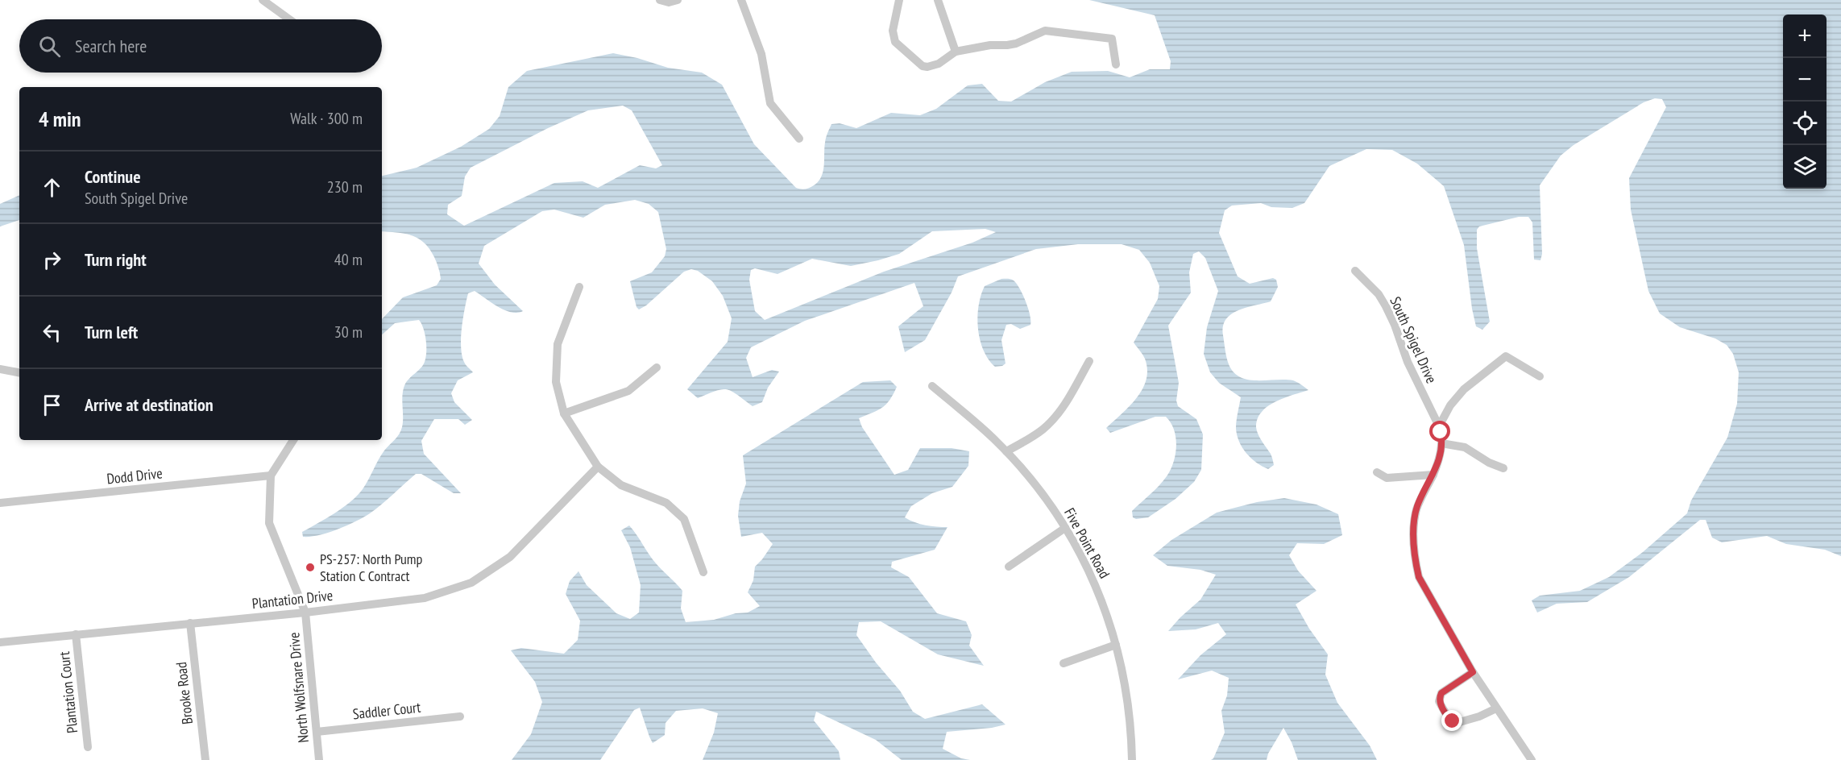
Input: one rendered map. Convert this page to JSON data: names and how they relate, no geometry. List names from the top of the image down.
{
  "streets": {
    "street": [
      "South Spigel Drive",
      "Dodd Drive",
      "Five Point Road",
      "Plantation Drive",
      "North Wolfsnare Drive",
      "Plantation Court",
      "Brooke Road",
      "Saddler Court"
    ]
  },
  "crossings": [
    ["Dodd Drive", "North Wolfsnare Drive"],
    ["Plantation Drive", "North Wolfsnare Drive"],
    ["Plantation Drive", "Plantation Court"],
    ["Plantation Drive", "Brooke Road"],
    ["North Wolfsnare Drive", "Saddler Court"]
  ],
  "places": ["PS-257: North Pump Station C Contract"],
  "page": {
    "map_buttons": ["+", "−"],
    "search": "Search here",
    "heading": ["4 min", "Walk · 300 m"],
    "list": [
      ["Continue", "South Spigel Drive", "230 m"],
      ["Turn right", "40 m"],
      ["Turn left", "30 m"],
      "Arrive at destination"
    ]
  }
}
